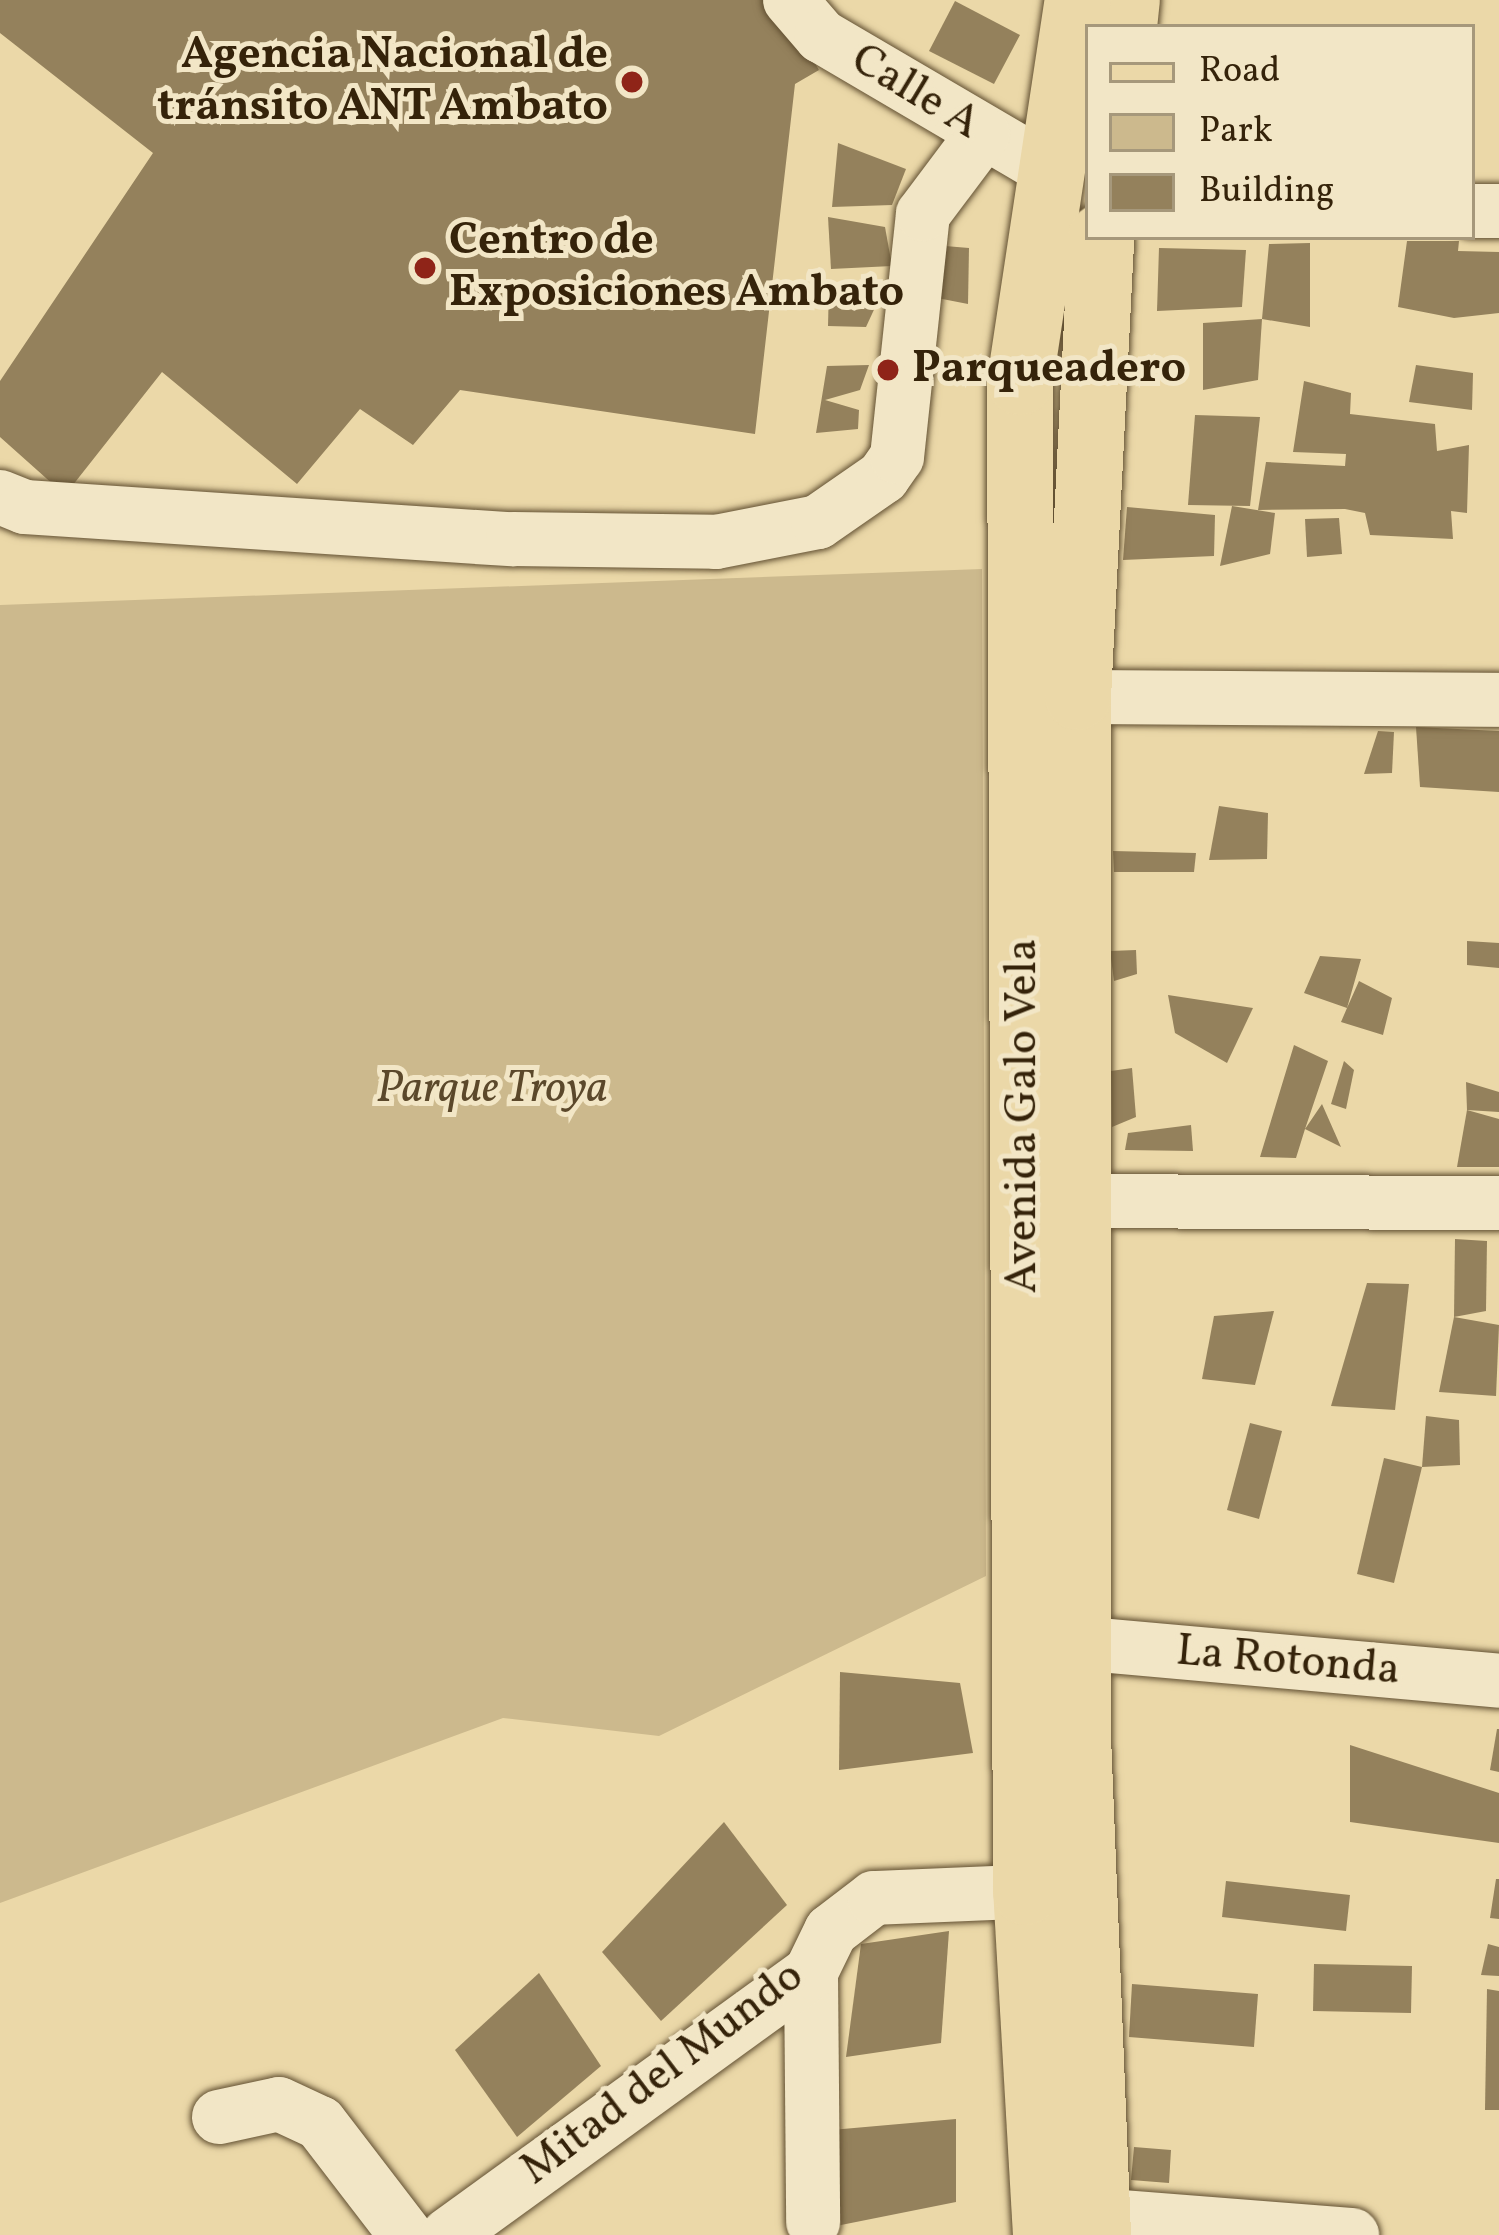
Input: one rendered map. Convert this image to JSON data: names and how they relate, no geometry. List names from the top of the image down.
{
  "streets": {
    "main road": ["Avenida Galo Vela"],
    "street": ["Calle A", "La Rotonda", "Mitad del Mundo"]
  },
  "crossings": [
    ["Calle A", "Avenida Galo Vela"],
    ["Avenida Galo Vela", "La Rotonda"],
    ["Avenida Galo Vela", "Mitad del Mundo"]
  ],
  "parks": ["Parque Troya"],
  "places": ["Agencia Nacional de tránsito ANT Ambato", "Centro de Exposiciones Ambato", "Parqueadero"],
  "legend": ["Road", "Park", "Building"]
}
